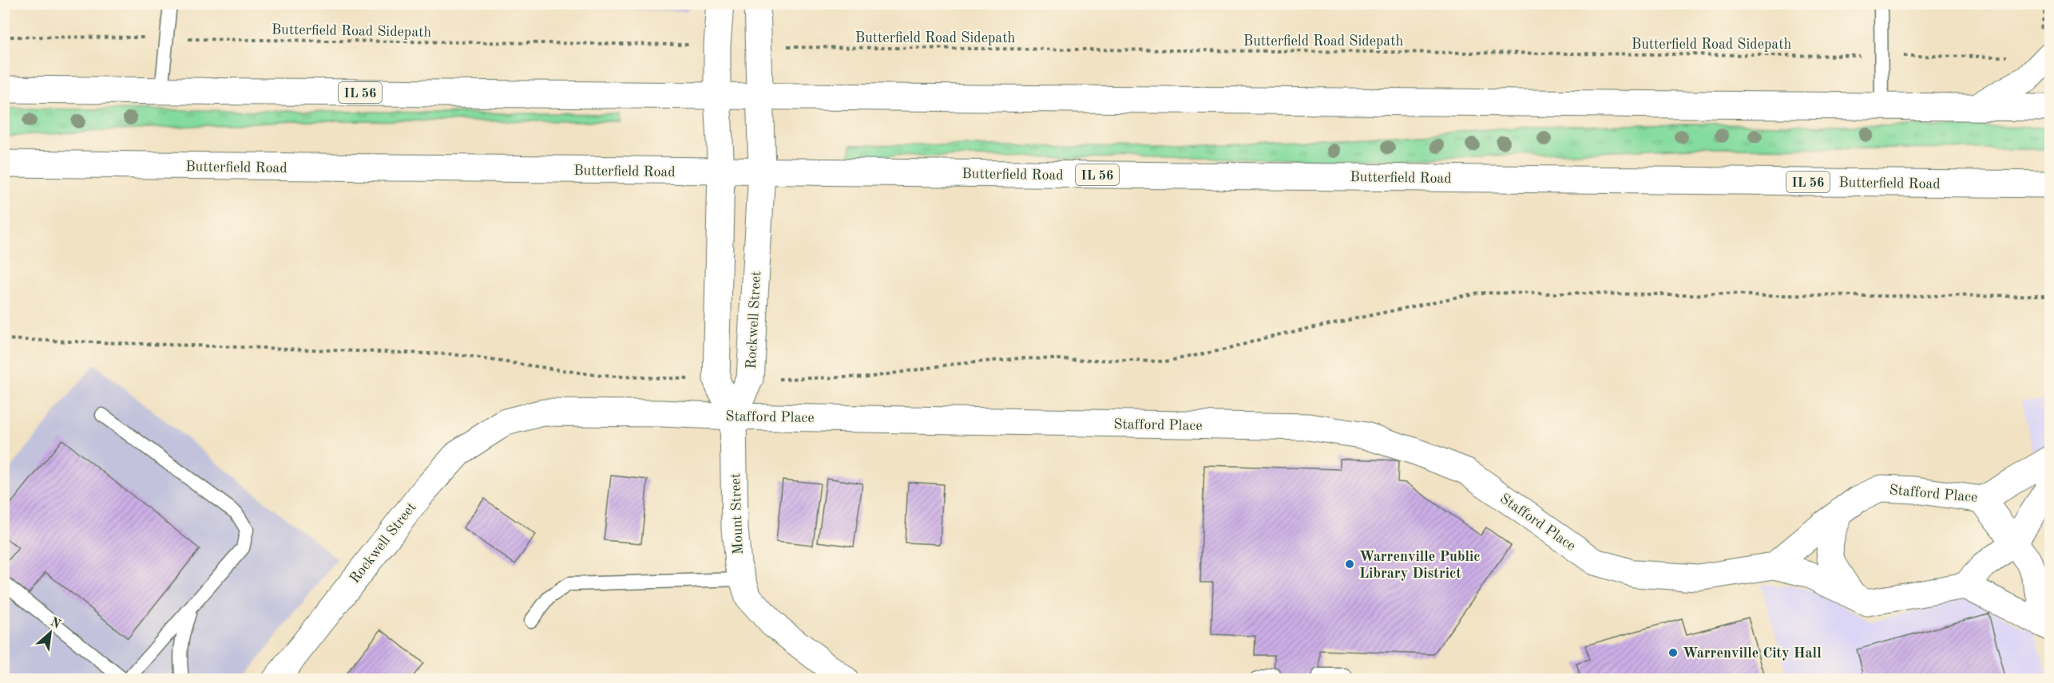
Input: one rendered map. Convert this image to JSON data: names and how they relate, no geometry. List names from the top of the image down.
{
  "streets": {
    "main road": [
      "IL 56",
      "Butterfield Road",
      "Rockwell Street",
      "Stafford Place",
      "Mount Street"
    ],
    "path": ["Butterfield Road Sidepath"]
  },
  "crossings": [
    ["IL 56", "Rockwell Street"],
    ["Butterfield Road", "Rockwell Street"],
    ["Rockwell Street", "Stafford Place"],
    ["Rockwell Street", "Mount Street"],
    ["Stafford Place", "Mount Street"]
  ],
  "places": ["Warrenville Public Library District", "Warrenville City Hall"],
  "north": "top right"
}
